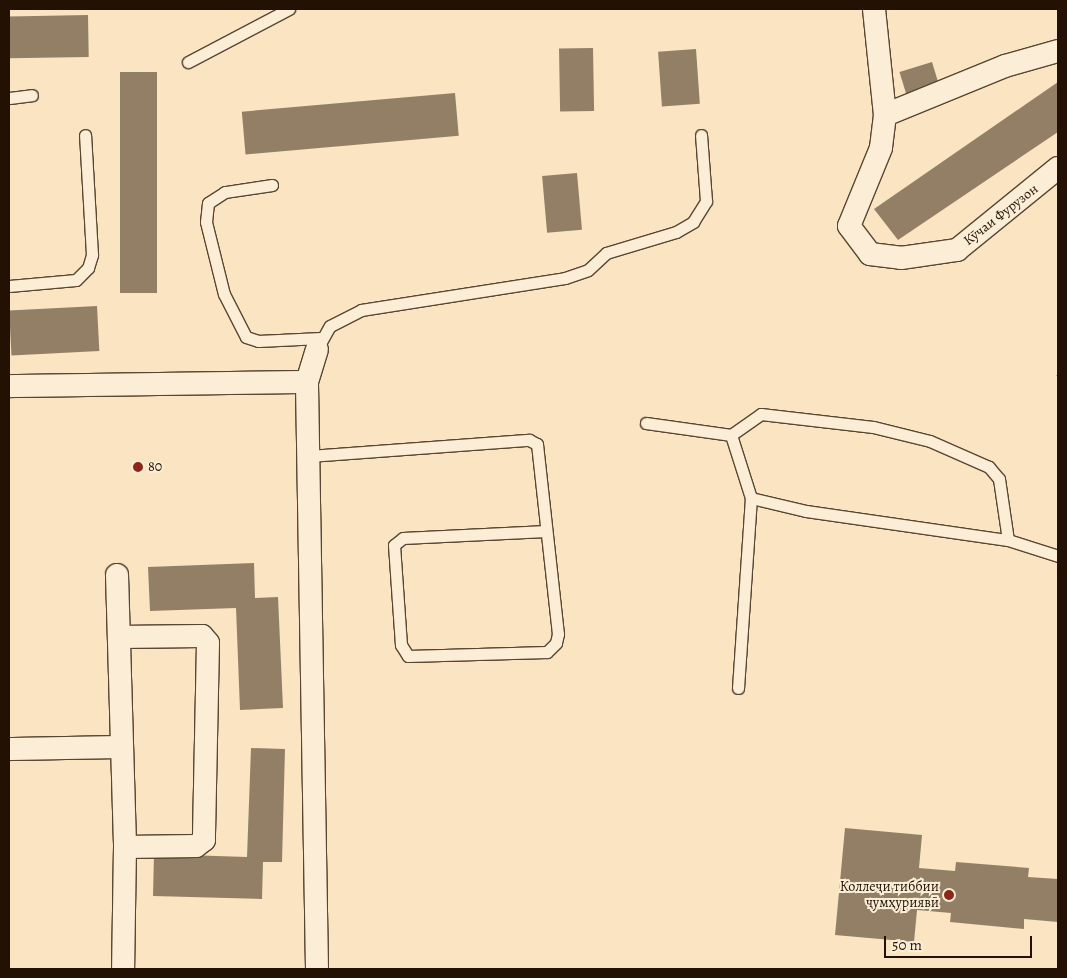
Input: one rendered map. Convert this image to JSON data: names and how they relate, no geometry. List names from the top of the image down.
{
  "streets": {
    "street": ["Кӯчаи Фурузон"]
  },
  "places": ["80", "Коллеҷи тиббии ҷумҳуриявӣ"],
  "scale_bar": "50 m"
}
